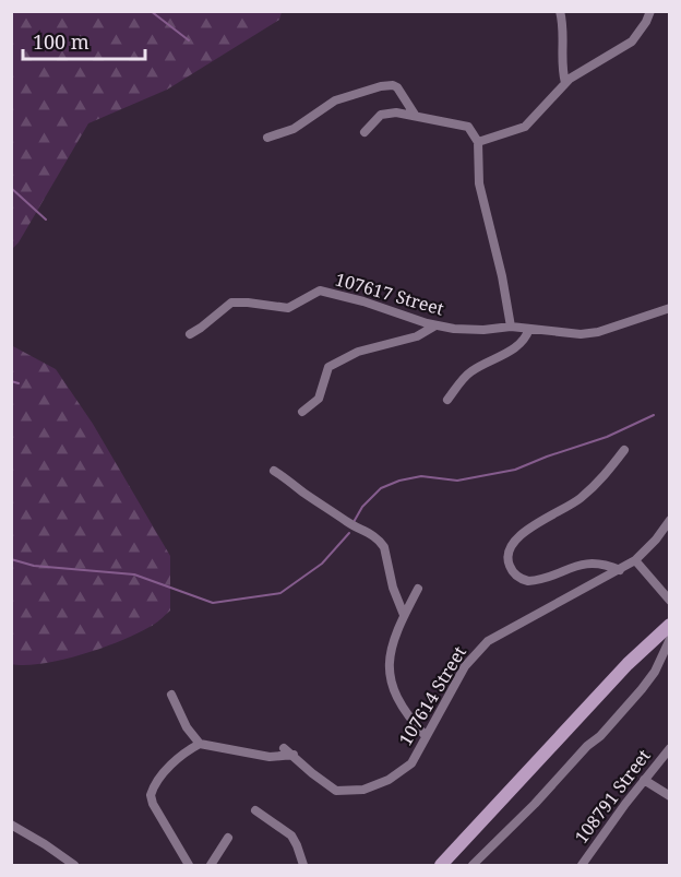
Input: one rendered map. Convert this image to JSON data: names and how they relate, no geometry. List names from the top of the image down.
{
  "streets": {
    "street": ["107617 Street", "107614 Street", "108791 Street"]
  },
  "scale_bar": "100 m"
}
